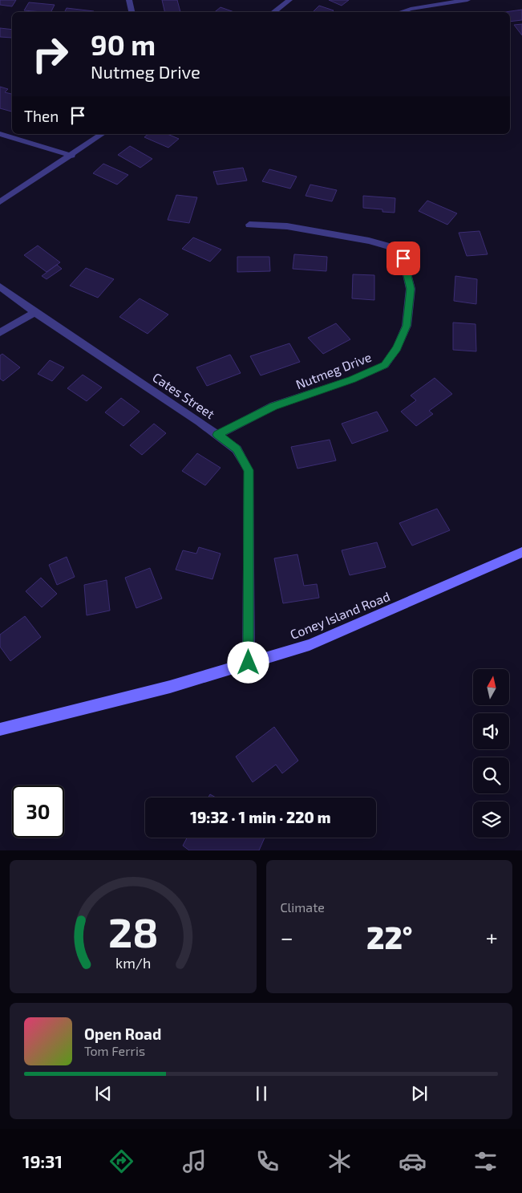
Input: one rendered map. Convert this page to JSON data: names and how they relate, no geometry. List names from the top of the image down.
{
  "streets": {
    "street": ["Nutmeg Drive", "Cates Street", "Coney Island Road"]
  },
  "crossings": [
    ["Nutmeg Drive", "Cates Street"],
    ["Cates Street", "Coney Island Road"]
  ],
  "north": "top",
  "page": {
    "turn": ["90 m", "Nutmeg Drive"],
    "then": "Then",
    "limit": "30",
    "trip": "19:32 · 1 min · 220 m",
    "tile": "Climate",
    "heat": ["−", "22°", "+"],
    "song": ["Open Road", "Tom Ferris"],
    "tabs": "19:31",
    "gauge": ["28", "km/h"]
  }
}
